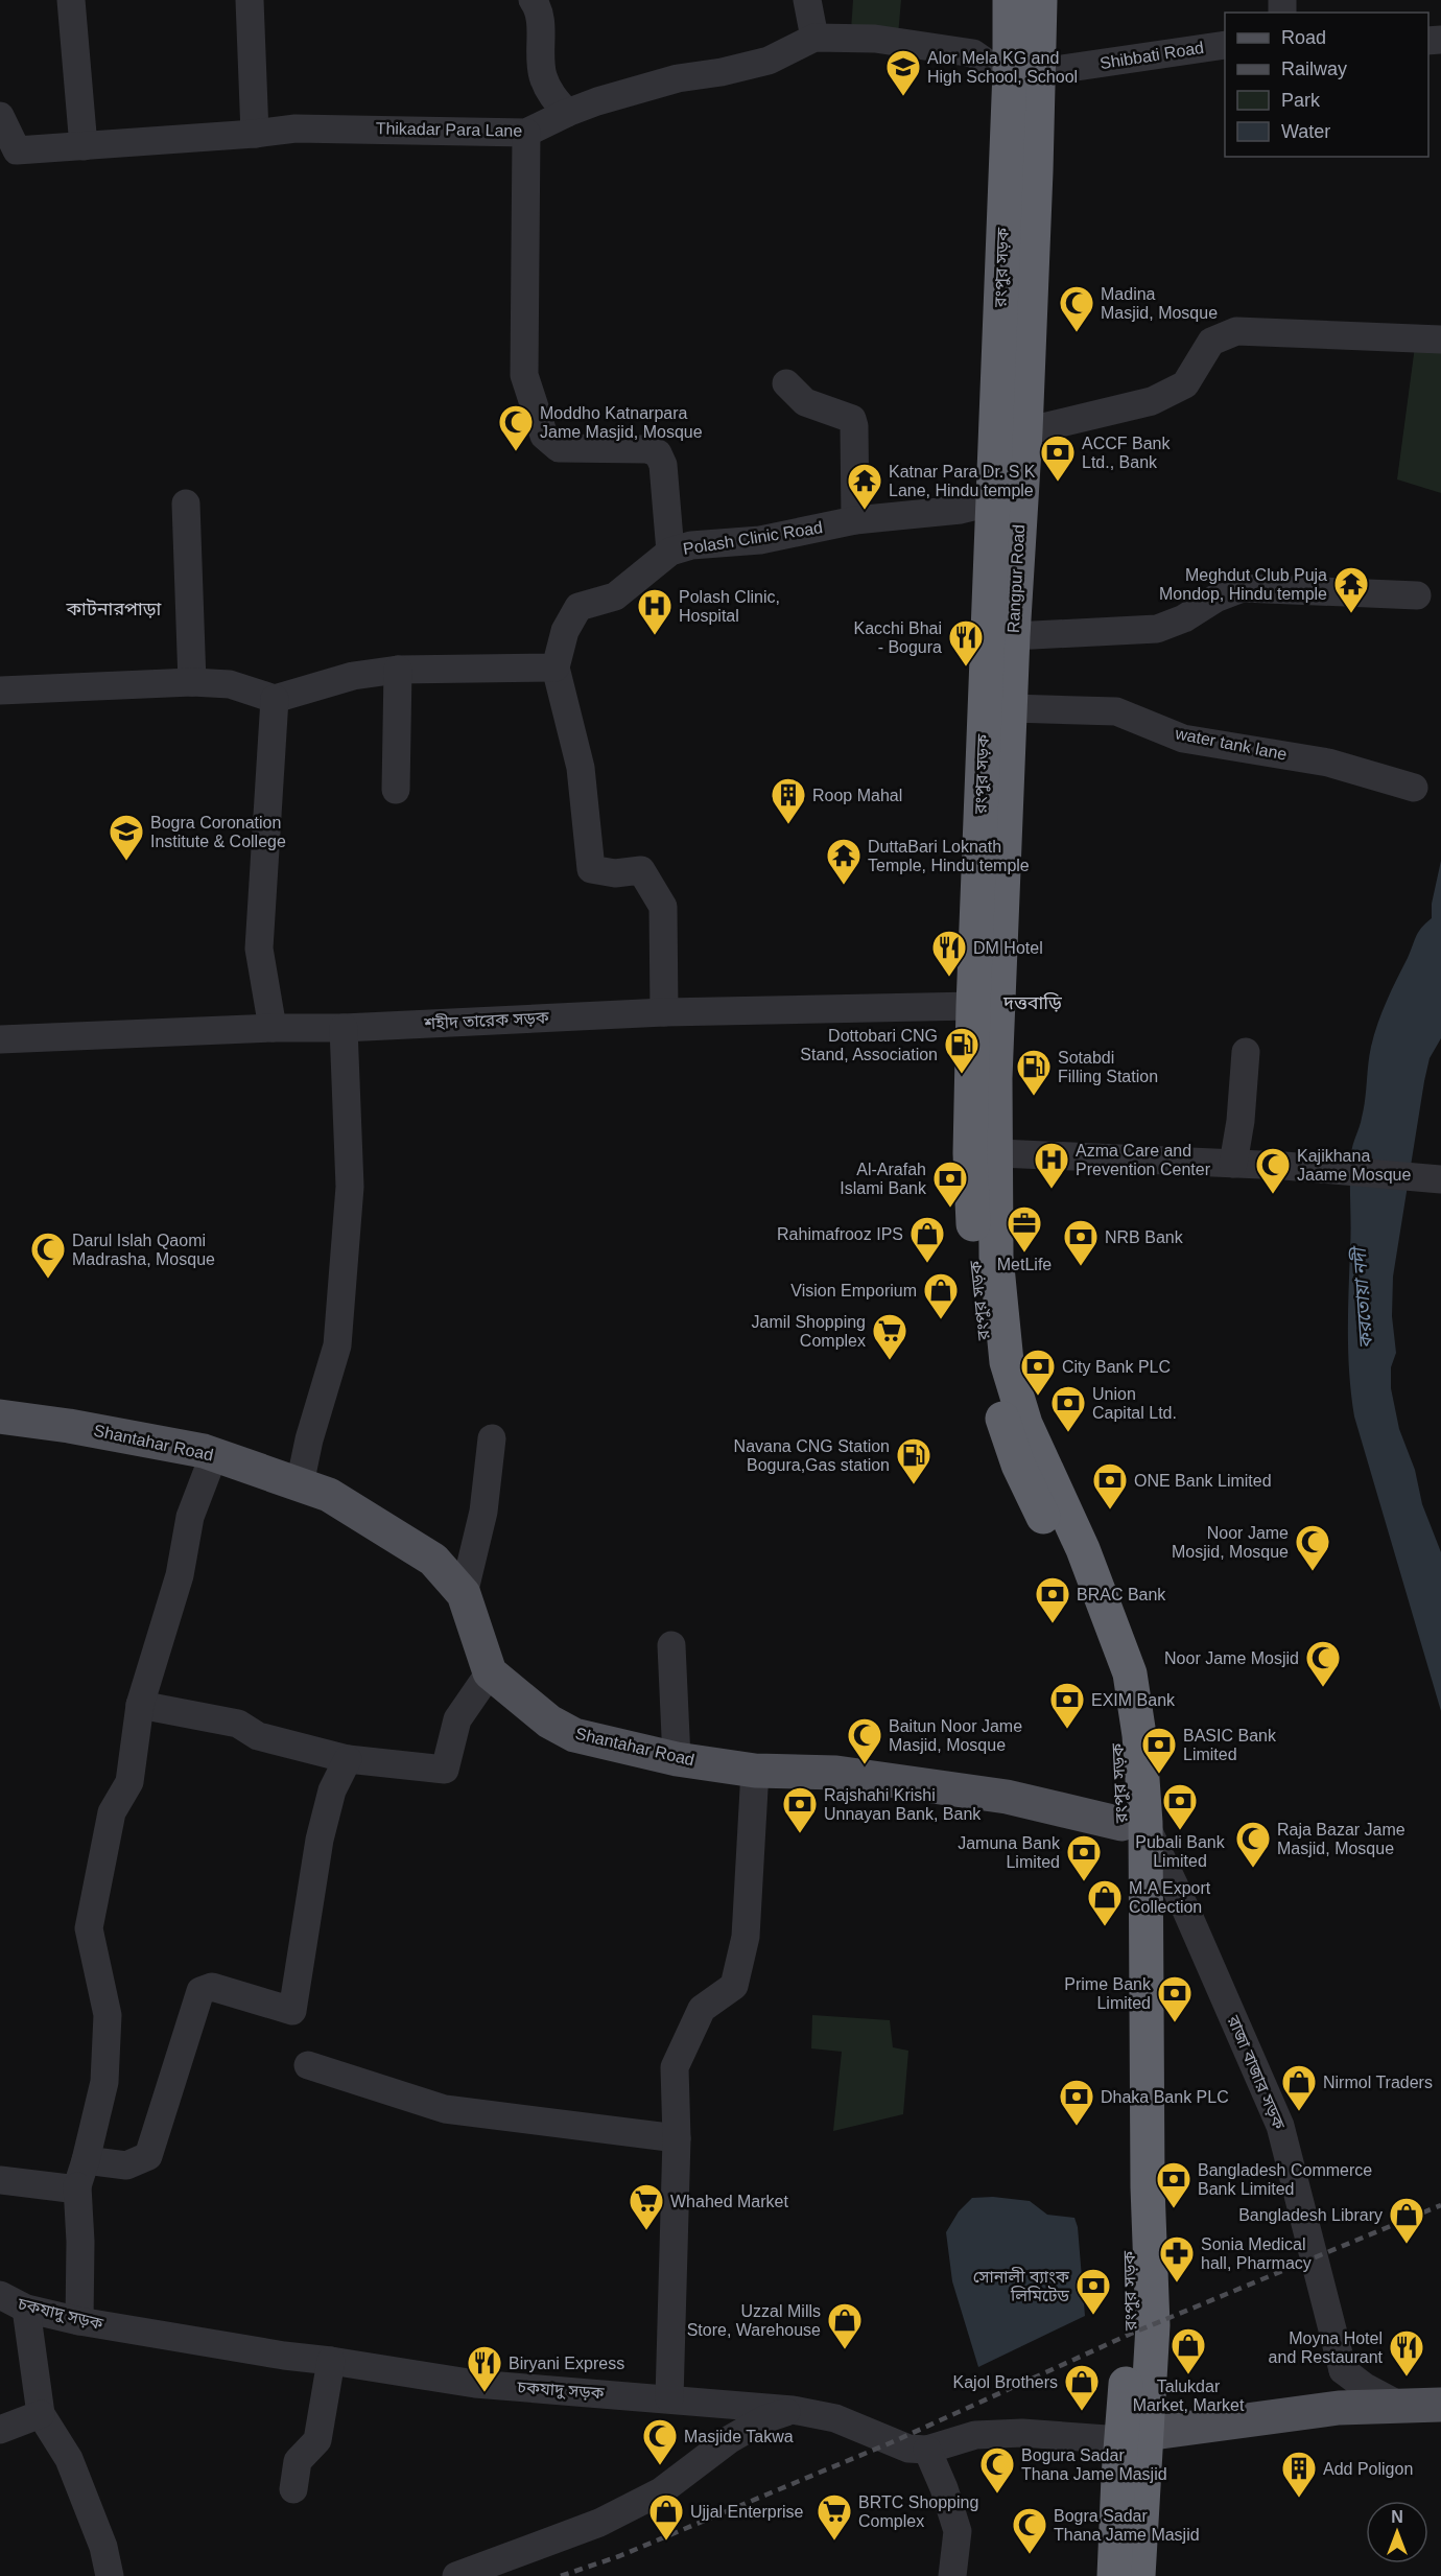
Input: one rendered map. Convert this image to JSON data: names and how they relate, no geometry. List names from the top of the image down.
{
  "streets": {
    "highway": ["রংপুর সড়ক", "Rangpur Road"],
    "main road": ["Shantahar Road"],
    "street": [
      "Shibbati Road",
      "Thikadar Para Lane",
      "Polash Clinic Road",
      "water tank lane",
      "শহীদ তারেক সড়ক",
      "রাজা বাজার সড়ক",
      "চকযাদু সড়ক"
    ]
  },
  "crossings": [
    ["Shibbati Road", "Thikadar Para Lane"],
    ["Shibbati Road", "রংপুর সড়ক"],
    ["Shibbati Road", "Rangpur Road"],
    ["Thikadar Para Lane", "রংপুর সড়ক"],
    ["Thikadar Para Lane", "Rangpur Road"],
    ["রংপুর সড়ক", "Polash Clinic Road"],
    ["রংপুর সড়ক", "Rangpur Road"],
    ["রংপুর সড়ক", "শহীদ তারেক সড়ক"],
    ["রংপুর সড়ক", "Shantahar Road"],
    ["রংপুর সড়ক", "রাজা বাজার সড়ক"],
    ["রংপুর সড়ক", "চকযাদু সড়ক"],
    ["Rangpur Road", "water tank lane"],
    ["Rangpur Road", "শহীদ তারেক সড়ক"],
    ["Shantahar Road", "রাজা বাজার সড়ক"]
  ],
  "districts": ["কাটনারপাড়া", "দত্তবাড়ি"],
  "water": ["করতোয়া নদী"],
  "places": {
    "school or university": ["Alor Mela KG and High School, School", "Bogra Coronation Institute & College"],
    "mosque": [
      "Madina Masjid, Mosque",
      "Moddho Katnarpara Jame Masjid, Mosque",
      "Kajikhana Jaame Mosque",
      "Darul Islah Qaomi Madrasha, Mosque",
      "Noor Jame Mosjid, Mosque",
      "Noor Jame Mosjid",
      "Baitun Noor Jame Masjid, Mosque",
      "Raja Bazar Jame Masjid, Mosque",
      "Masjide Takwa",
      "Bogura Sadar Thana Jame Masjid",
      "Bogra Sadar Thana Jame Masjid"
    ],
    "bank": [
      "ACCF Bank Ltd., Bank",
      "Al-Arafah Islami Bank",
      "NRB Bank",
      "City Bank PLC",
      "Union Capital Ltd.",
      "ONE Bank Limited",
      "BRAC Bank",
      "EXIM Bank",
      "BASIC Bank Limited",
      "Pubali Bank Limited",
      "Rajshahi Krishi Unnayan Bank, Bank",
      "Jamuna Bank Limited",
      "Prime Bank Limited",
      "Dhaka Bank PLC",
      "Bangladesh Commerce Bank Limited",
      "সোনালী ব্যাংক লিমিটেড"
    ],
    "temple": ["Katnar Para Dr. S K Lane, Hindu temple", "Meghdut Club Puja Mondop, Hindu temple", "DuttaBari Loknath Temple, Hindu temple"],
    "hospital": ["Polash Clinic, Hospital", "Azma Care and Prevention Center"],
    "restaurant": [
      "Kacchi Bhai - Bogura",
      "DM Hotel",
      "Moyna Hotel and Restaurant",
      "Biryani Express"
    ],
    "building": ["Roop Mahal", "Add Poligon"],
    "fuel station": ["Dottobari CNG Stand, Association", "Sotabdi Filling Station", "Navana CNG Station Bogura,Gas station"],
    "office": ["MetLife"],
    "shop": [
      "Rahimafrooz IPS",
      "Vision Emporium",
      "M.A Export Collection",
      "Nirmol Traders",
      "Bangladesh Library",
      "Uzzal Mills Store, Warehouse",
      "Talukdar Market, Market",
      "Kajol Brothers",
      "Ujjal Enterprise"
    ],
    "supermarket": ["Jamil Shopping Complex", "Whahed Market", "BRTC Shopping Complex"],
    "pharmacy": ["Sonia Medical hall, Pharmacy"]
  },
  "legend": [
    "Road",
    "Railway",
    "Park",
    "Water"
  ],
  "north": "top"
}
